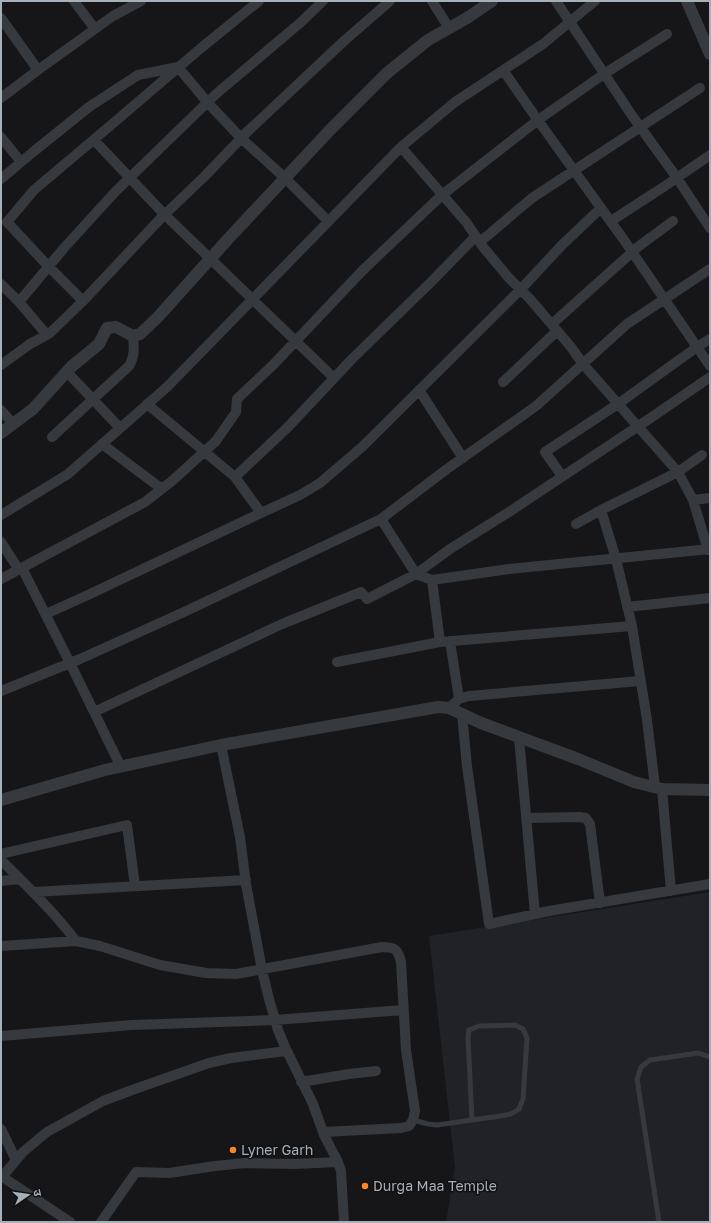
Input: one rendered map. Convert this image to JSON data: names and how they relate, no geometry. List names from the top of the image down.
{
  "places": ["Lyner Garh", "Durga Maa Temple"],
  "north": "right"
}
